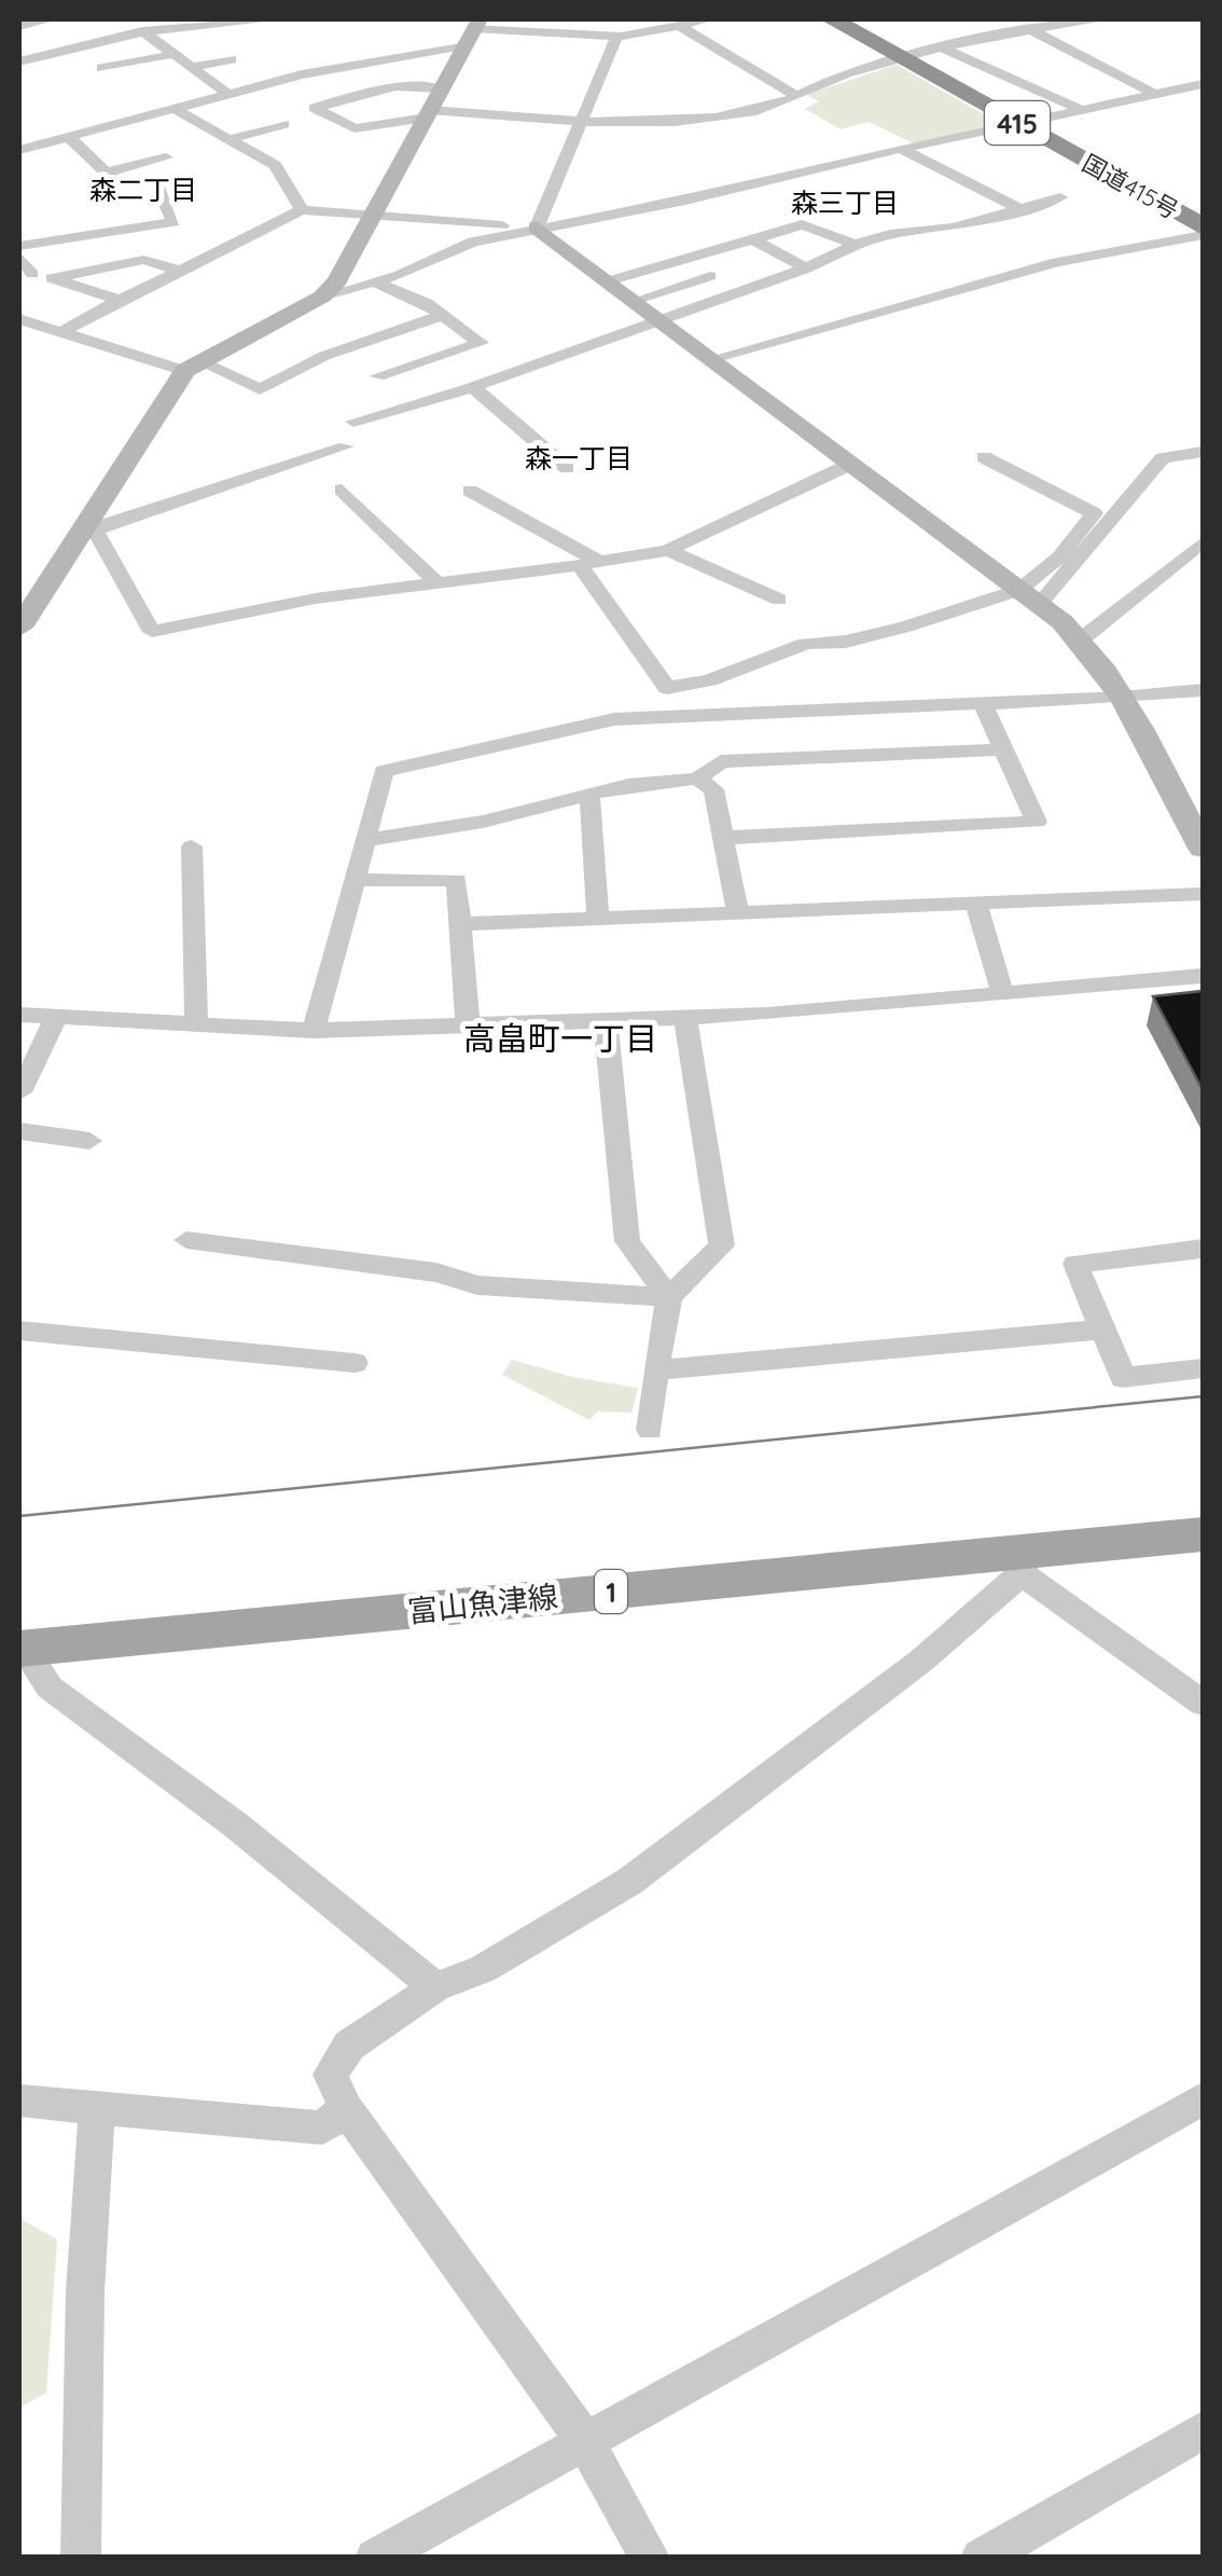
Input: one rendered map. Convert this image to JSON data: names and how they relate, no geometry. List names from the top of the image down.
{
  "streets": {
    "highway": ["415", "国道415号"],
    "main road": ["1", "富山魚津線"]
  },
  "districts": [
    "森二丁目",
    "森三丁目",
    "森一丁目",
    "高畠町一丁目"
  ]
}
